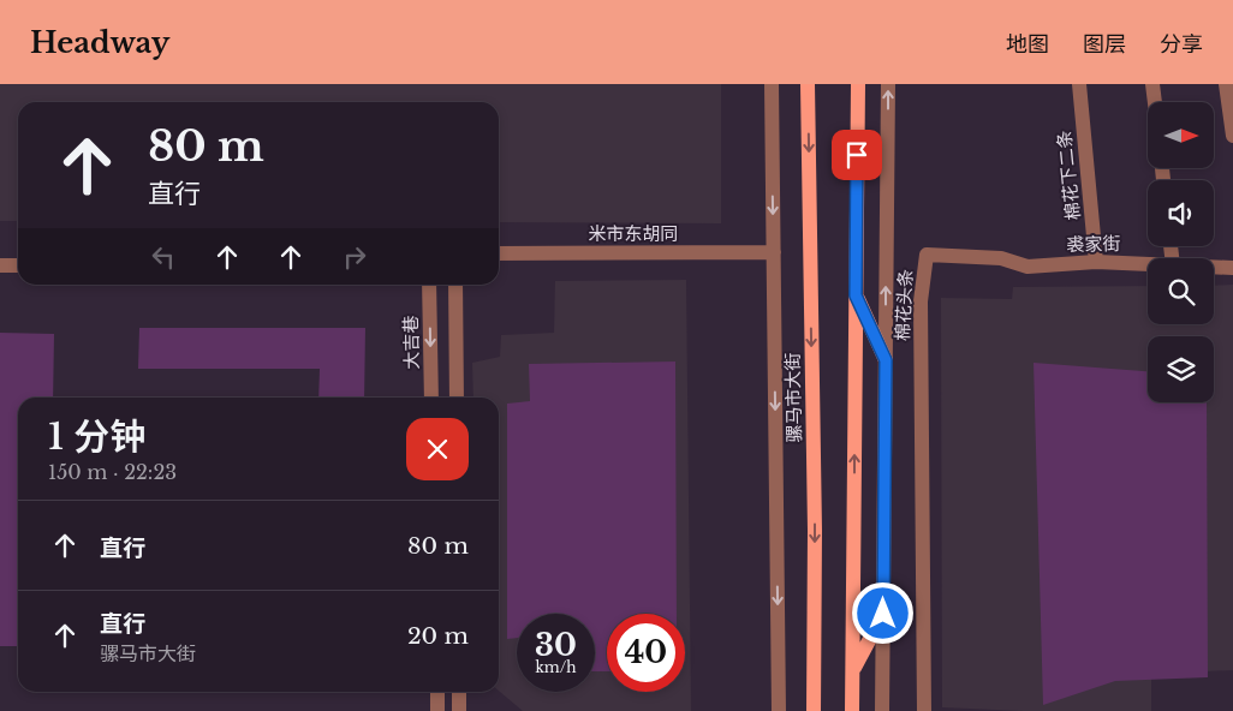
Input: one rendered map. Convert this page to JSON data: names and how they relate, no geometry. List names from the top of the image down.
{
  "streets": {
    "main road": ["骡马市大街"],
    "street": [
      "棉花下二条",
      "米市东胡同",
      "裘家街",
      "棉花头条",
      "大吉巷"
    ]
  },
  "crossings": [
    ["棉花下二条", "裘家街"],
    ["米市东胡同", "骡马市大街"],
    ["裘家街", "棉花头条"]
  ],
  "north": "right",
  "page": {
    "header": "Headway",
    "nav": ["地图", "图层", "分享"],
    "turn": ["80 m", "直行"],
    "heading": ["1 分钟", "150 m · 22:23"],
    "list": [
      {
        "name": "直行",
        "value": "80 m"
      },
      {
        "name": "直行",
        "note": "骡马市大街",
        "value": "20 m"
      }
    ],
    "speed": "30 km/h",
    "limit": "40"
  }
}
